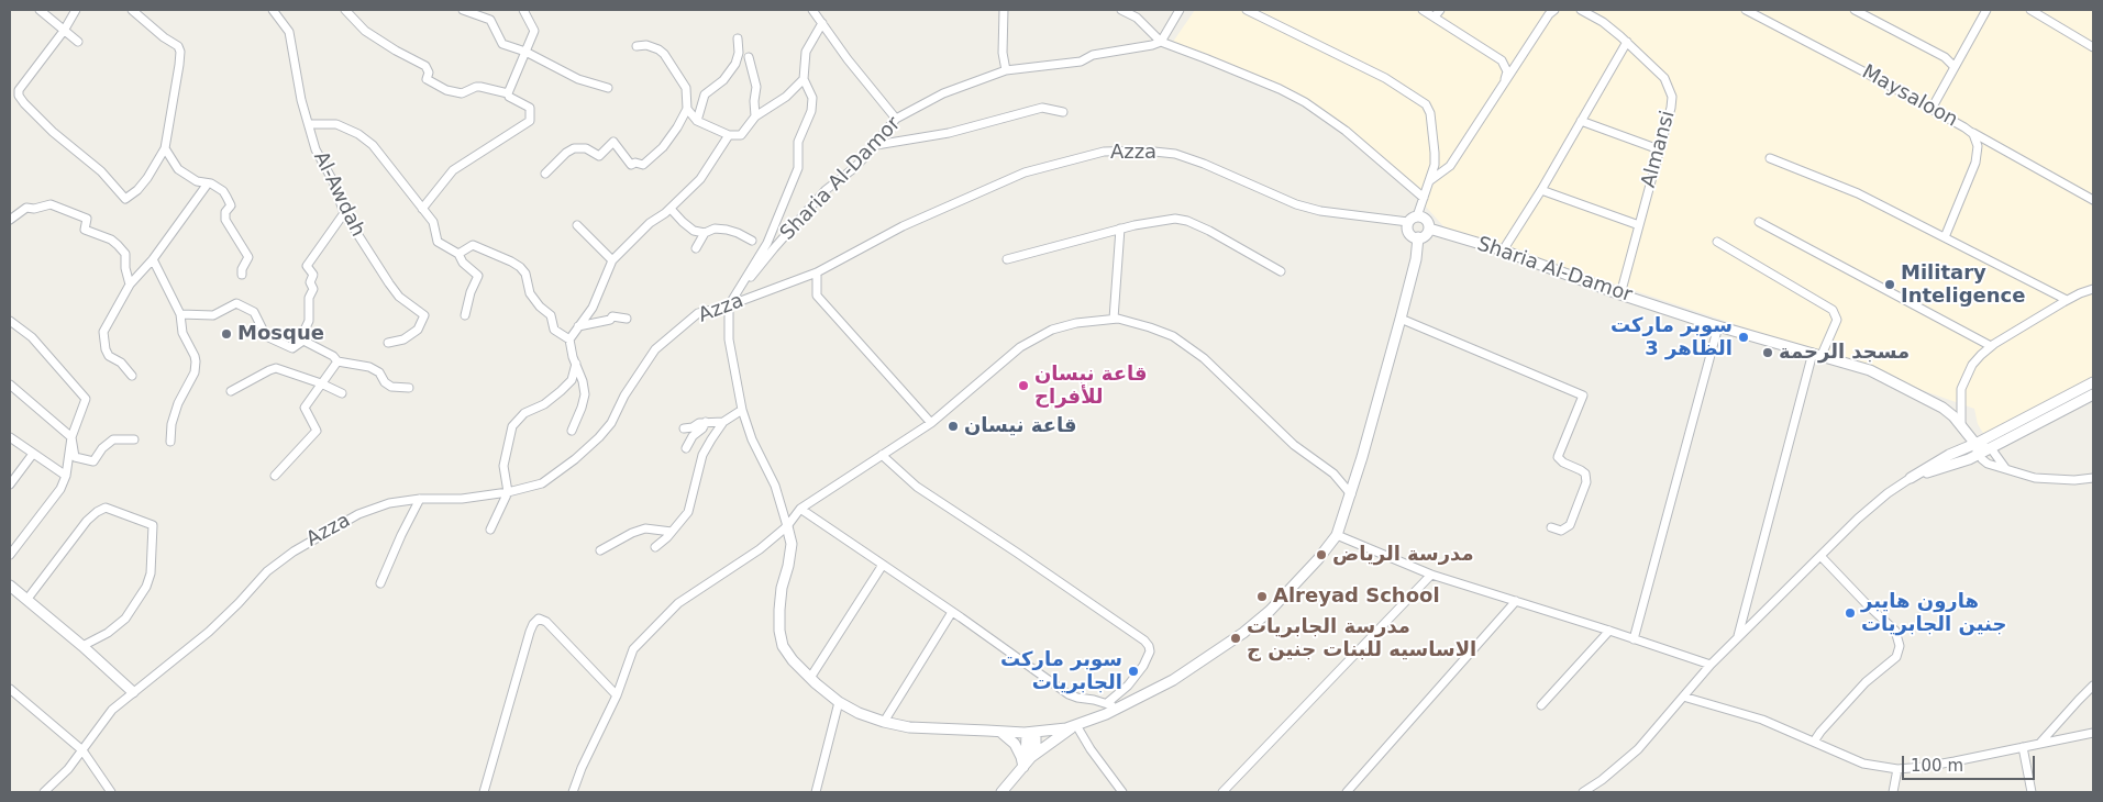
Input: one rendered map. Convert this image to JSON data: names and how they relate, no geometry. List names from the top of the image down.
{
  "streets": {
    "street": [
      "Maysaloon",
      "Almansi",
      "Azza",
      "Sharia Al-Damor",
      "Al-Awdah"
    ]
  },
  "crossings": [
    ["Almansi", "Sharia Al-Damor"],
    ["Azza", "Sharia Al-Damor"]
  ],
  "places": [
    "Military Inteligence",
    "Mosque",
    "سوبر ماركت الظاهر 3",
    "مسجد الرحمة",
    "قاعة نيسان للأفراح",
    "قاعة نيسان",
    "مدرسة الرياض",
    "Alreyad School",
    "هارون هايبر جنين الجابريات",
    "مدرسة الجابريات الاساسيه للبنات جنين ج",
    "سوبر ماركت الجابريات"
  ],
  "scale_bar": "100 m"
}
